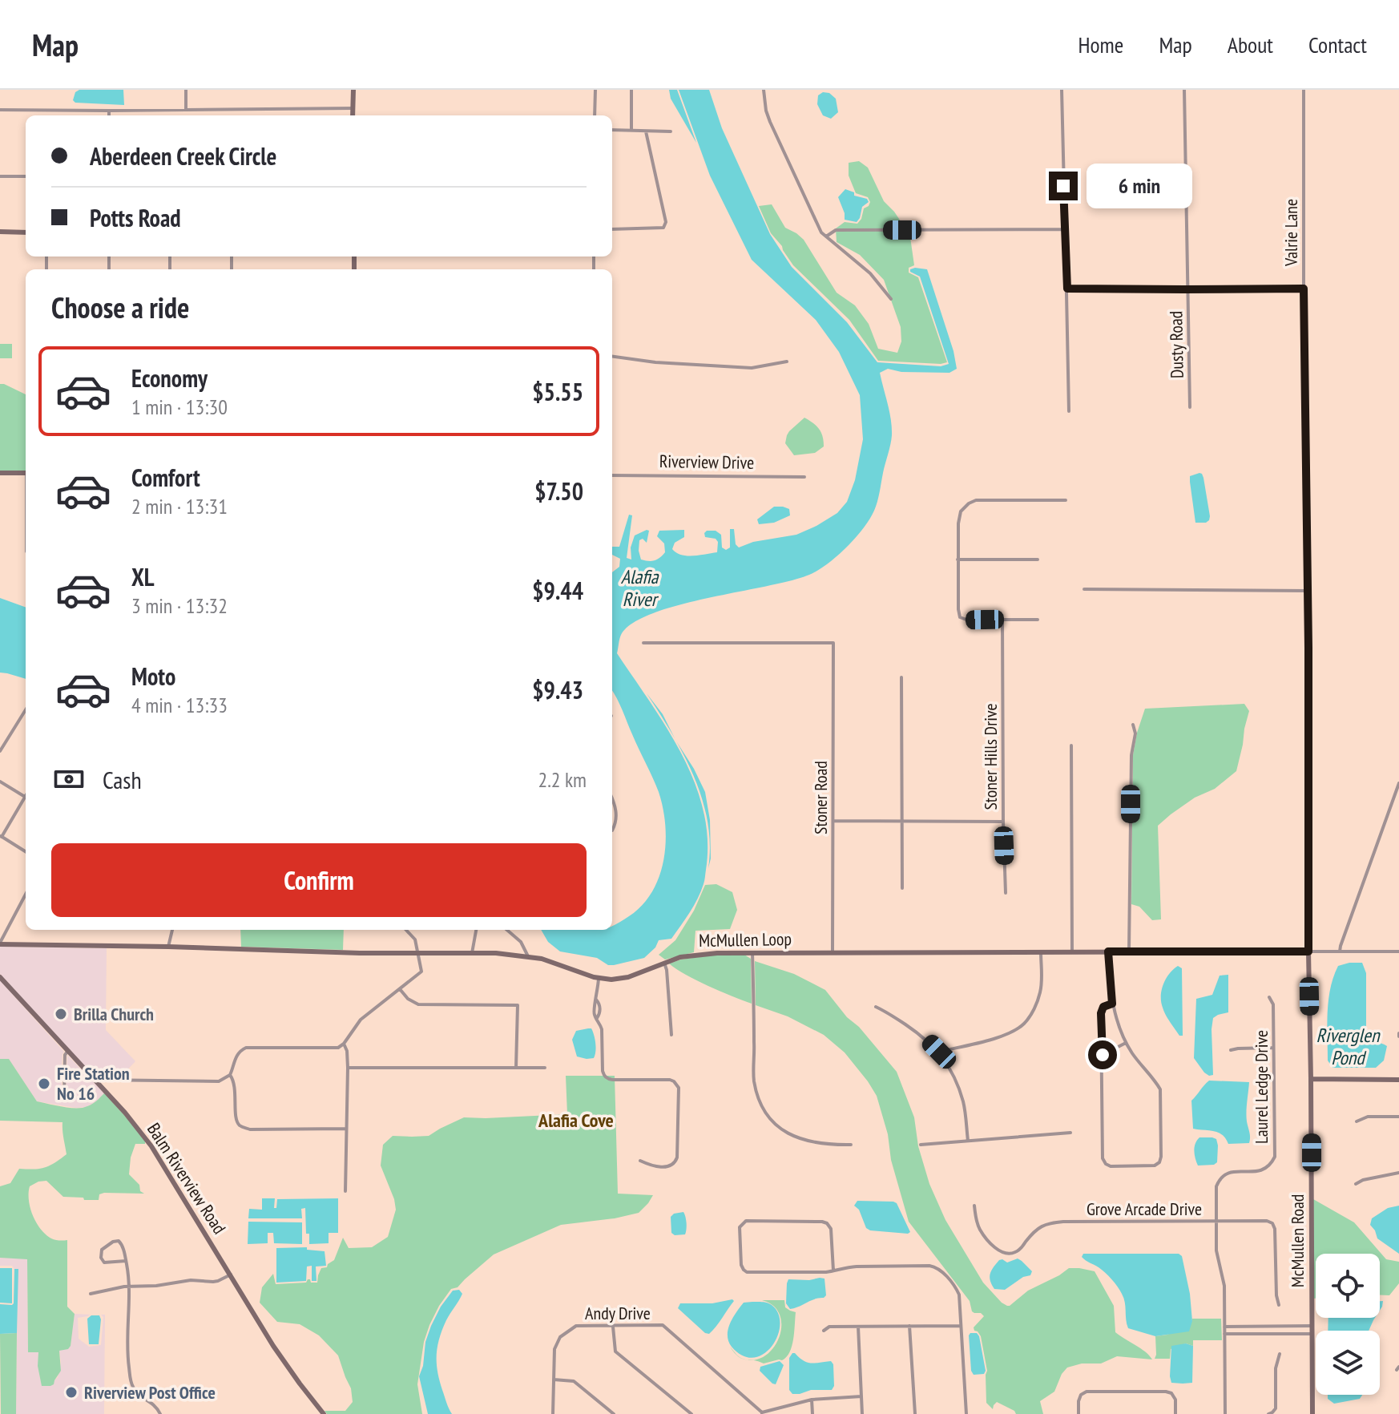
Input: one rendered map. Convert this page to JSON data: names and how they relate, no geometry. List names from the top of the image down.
{
  "streets": {
    "street": [
      "Valrie Lane",
      "Dusty Road",
      "Riverview Drive",
      "Stoner Hills Drive",
      "Stoner Road",
      "McMullen Loop",
      "Laurel Ledge Drive",
      "Balm Riverview Road",
      "Grove Arcade Drive",
      "McMullen Road",
      "Andy Drive"
    ]
  },
  "crossings": [
    ["Valrie Lane", "McMullen Loop"],
    ["Valrie Lane", "McMullen Road"],
    ["Stoner Road", "McMullen Loop"],
    ["McMullen Loop", "McMullen Road"],
    ["Laurel Ledge Drive", "Grove Arcade Drive"]
  ],
  "districts": ["Alafia Cove"],
  "water": ["Alafia River", "Riverglen Pond"],
  "places": ["Brilla Church", "Fire Station No 16", "Riverview Post Office"],
  "page": {
    "header": "Map",
    "nav": [
      "Home",
      "Map",
      "About",
      "Contact"
    ],
    "banner": ["Aberdeen Creek Circle", "Potts Road"],
    "bubble": "6 min",
    "heading": "Choose a ride",
    "list": [
      {
        "name": "Economy",
        "note": "1 min · 13:30",
        "value": "$5.55"
      },
      {
        "name": "Comfort",
        "note": "2 min · 13:31",
        "value": "$7.50"
      },
      {
        "name": "XL",
        "note": "3 min · 13:32",
        "value": "$9.44"
      },
      {
        "name": "Moto",
        "note": "4 min · 13:33",
        "value": "$9.43"
      }
    ],
    "pay": ["Cash", "2.2 km"],
    "buttons": "Confirm"
  }
}
